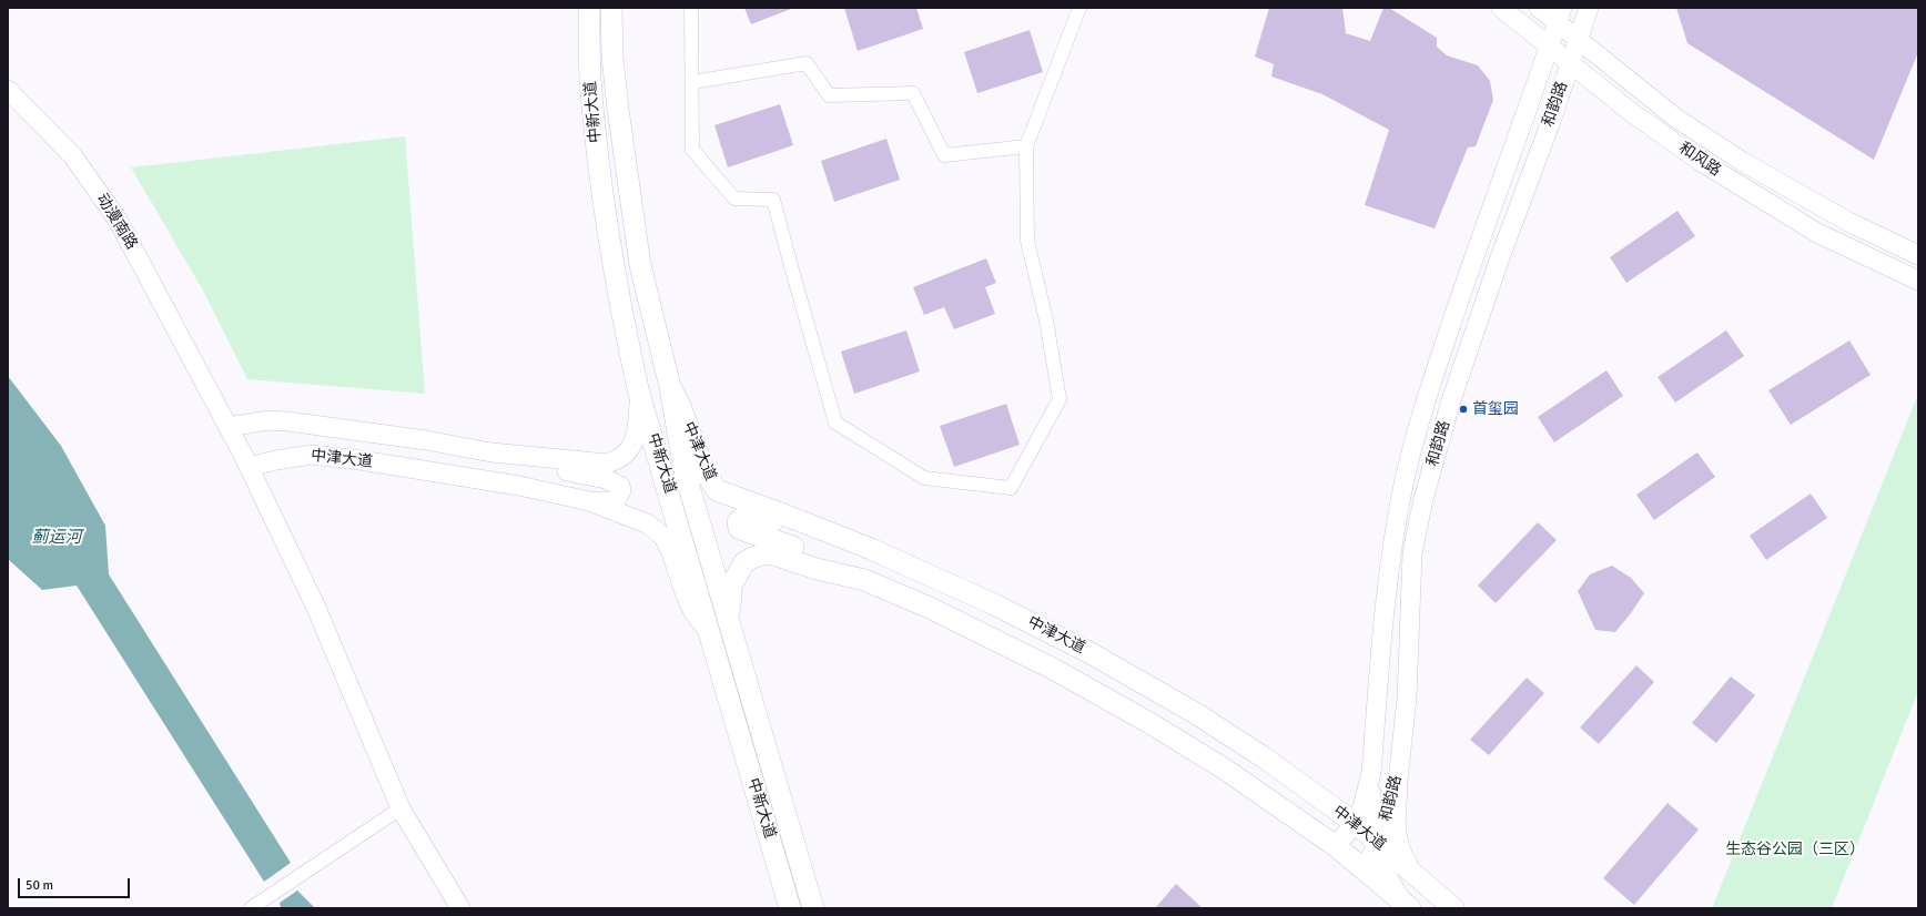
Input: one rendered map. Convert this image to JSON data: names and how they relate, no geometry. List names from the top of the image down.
{
  "streets": {
    "main road": ["中新大道", "中津大道"],
    "street": ["和韵路", "和风路", "动漫南路"]
  },
  "crossings": [
    ["和韵路", "和风路"],
    ["和韵路", "中津大道"],
    ["中新大道", "中津大道"],
    ["动漫南路", "中津大道"]
  ],
  "water": ["蓟运河"],
  "parks": ["生态谷公园（三区）"],
  "places": ["首玺园"],
  "scale_bar": "50 m"
}
